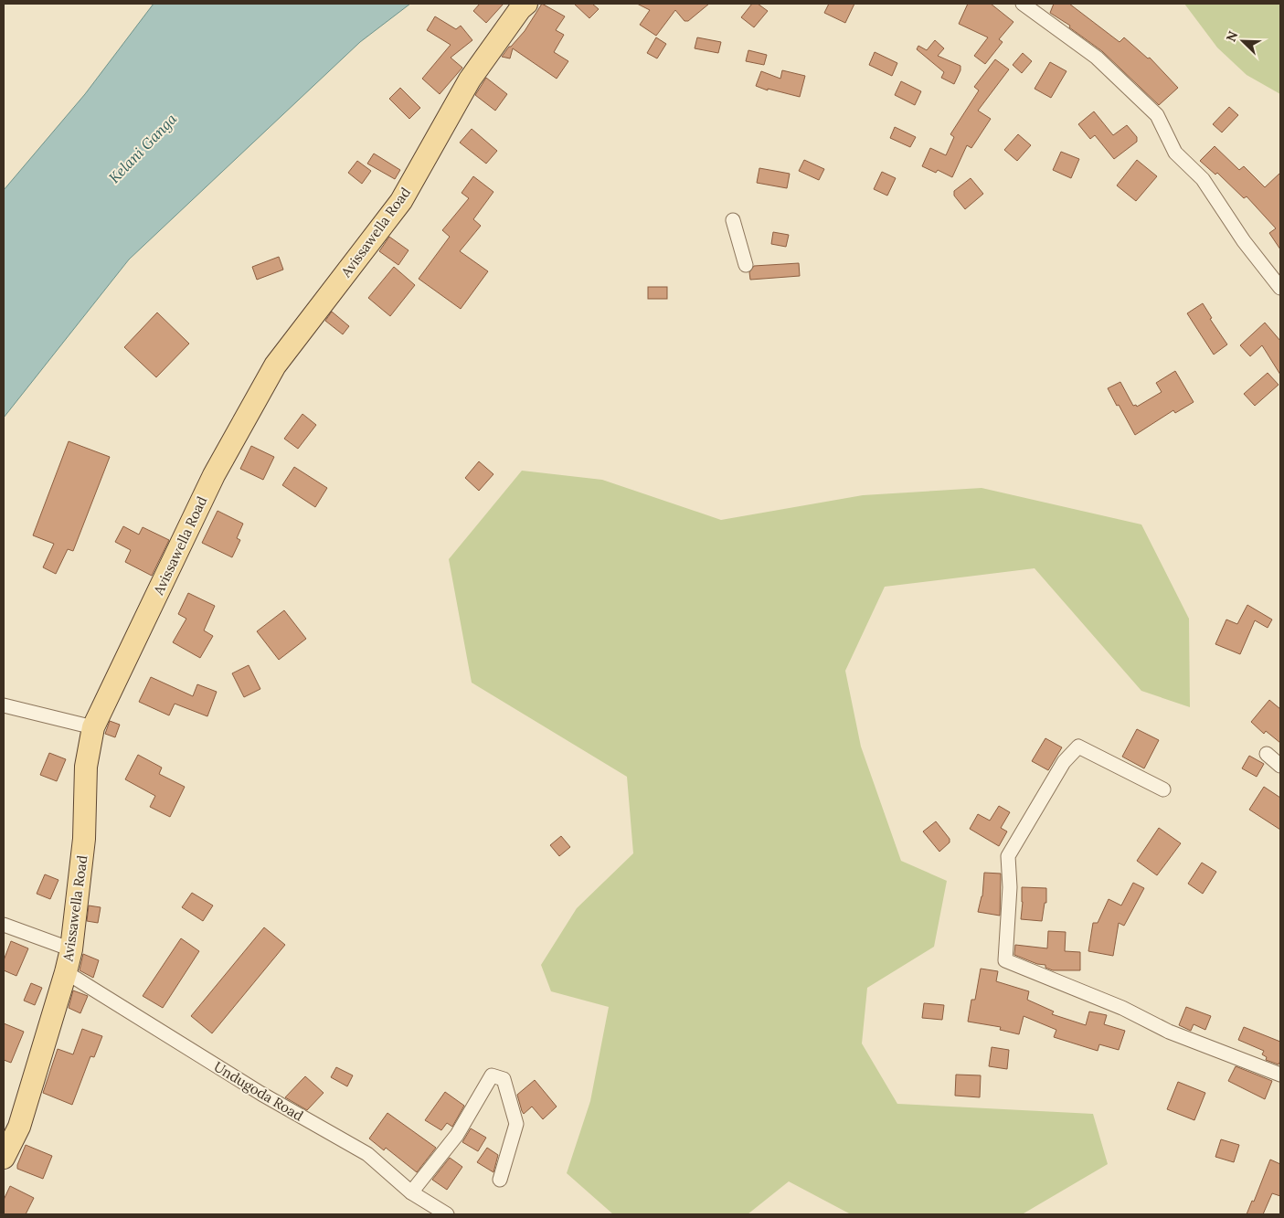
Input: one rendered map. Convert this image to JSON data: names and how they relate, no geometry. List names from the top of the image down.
{
  "streets": {
    "main road": ["Avissawella Road"],
    "street": ["Undugoda Road"]
  },
  "crossings": [
    ["Avissawella Road", "Undugoda Road"]
  ],
  "water": ["Kelani Ganga"],
  "north": "top left"
}
